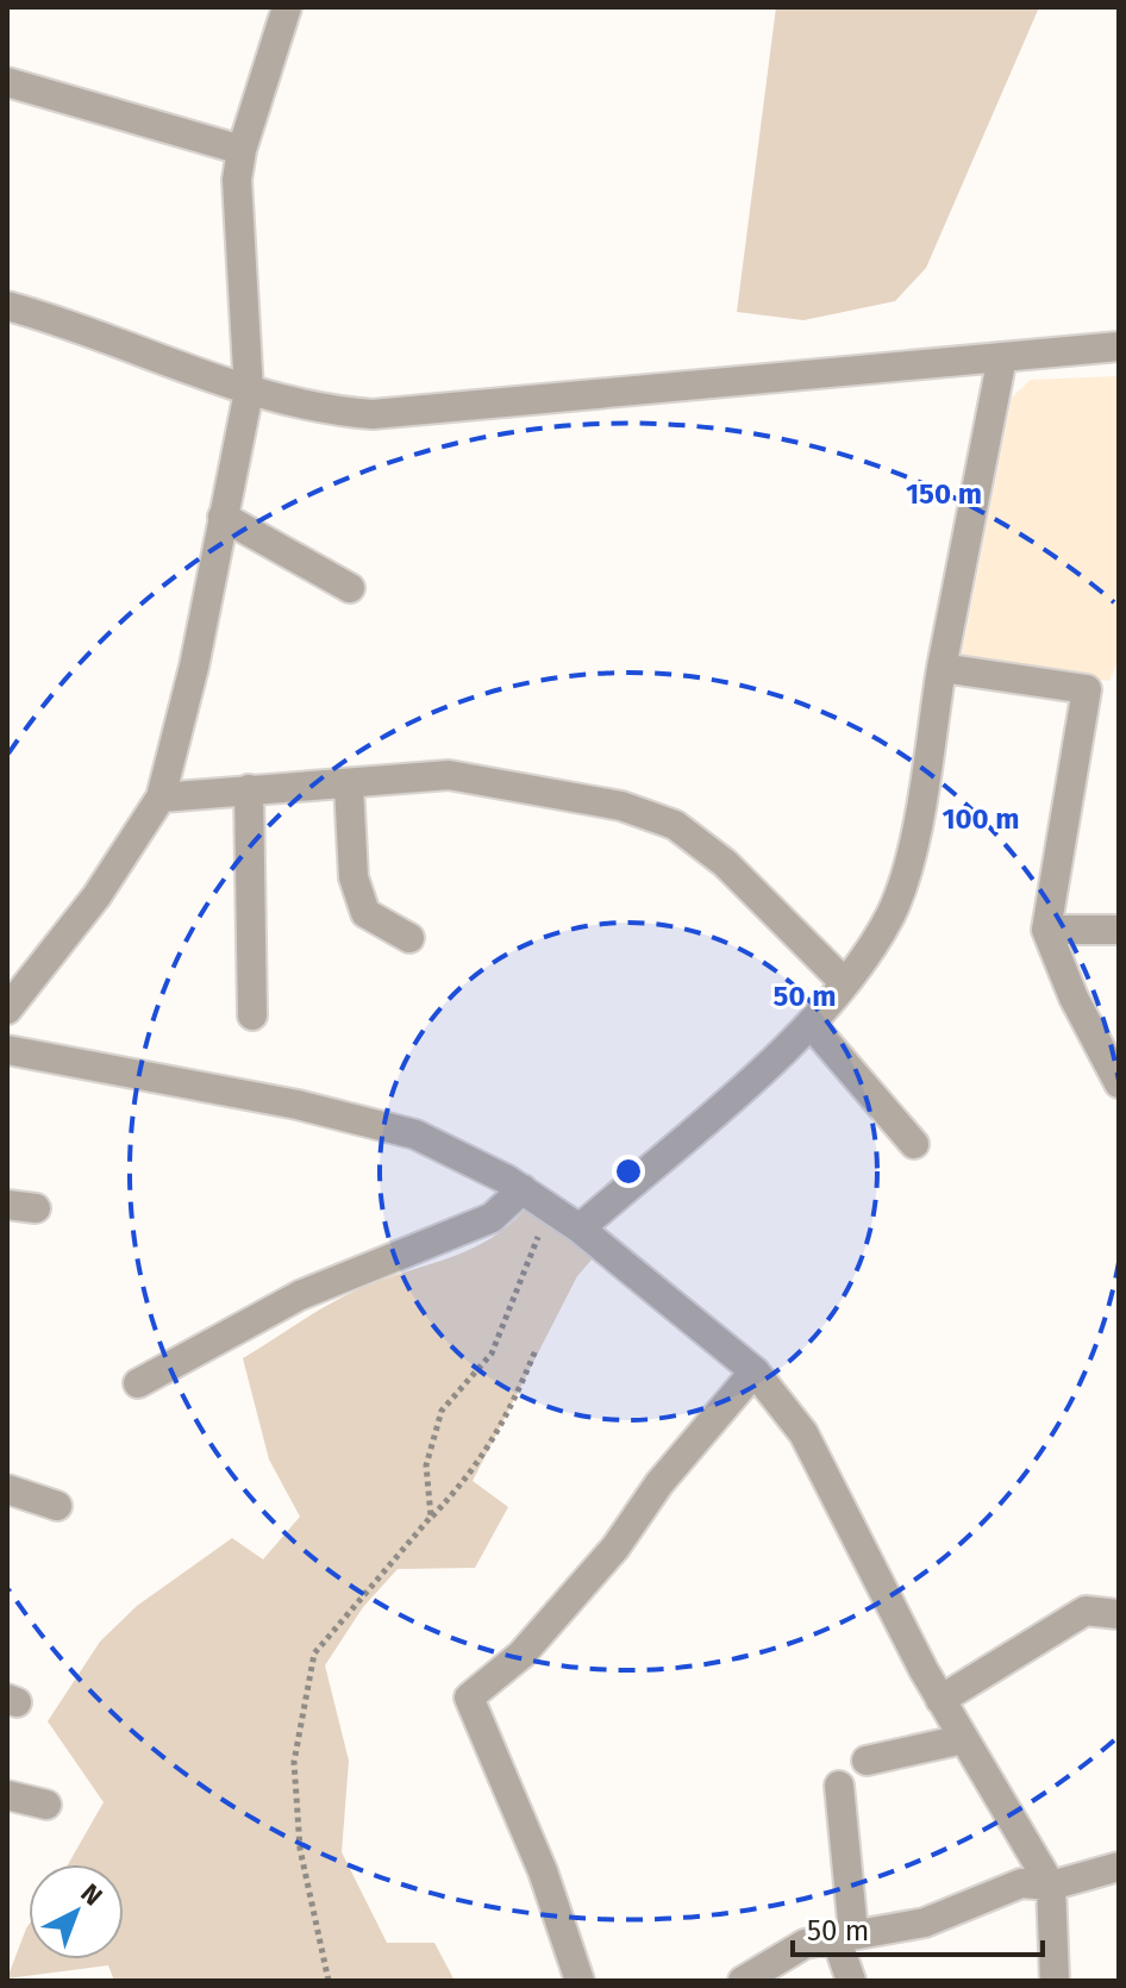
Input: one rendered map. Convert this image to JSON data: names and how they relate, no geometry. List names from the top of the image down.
{
  "scale_bar": "50 m",
  "north": "top right",
  "rings": ["150 m", "100 m", "50 m"]
}
